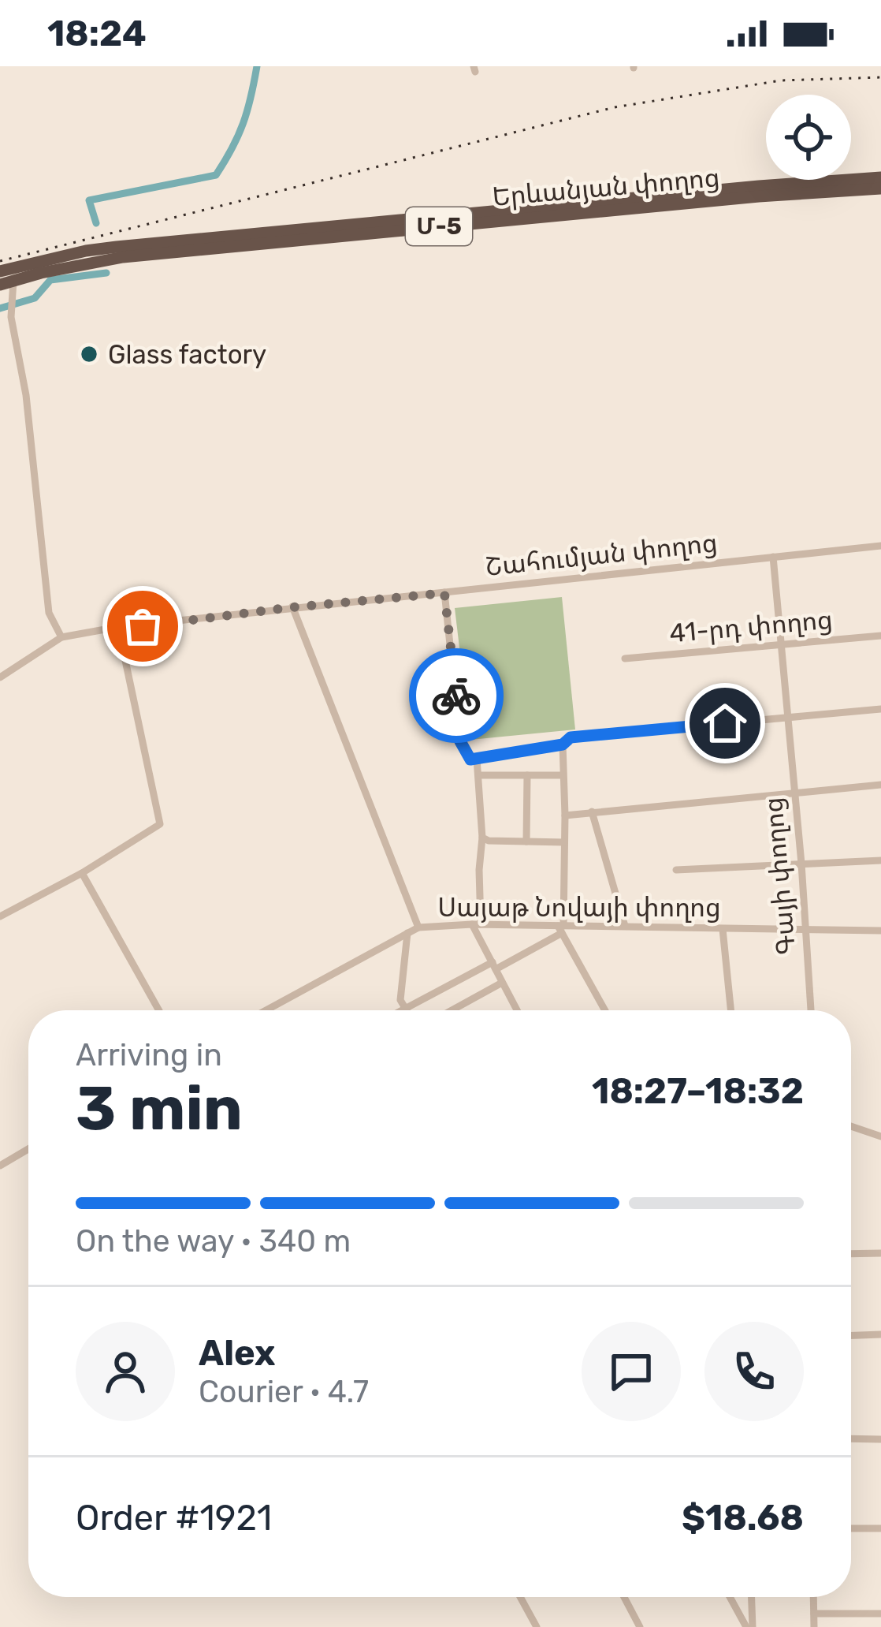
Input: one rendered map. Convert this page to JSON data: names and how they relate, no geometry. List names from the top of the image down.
{
  "streets": {
    "highway": ["Երևանյան փողոց", "Մ-5"],
    "street": [
      "Շահումյան փողոց",
      "41-րդ փողոց",
      "Գայի փողոց",
      "Սայաթ Նովայի փողոց"
    ]
  },
  "crossings": [
    ["Շահումյան փողոց", "Գայի փողոց"],
    ["41-րդ փողոց", "Գայի փողոց"],
    ["Գայի փողոց", "Սայաթ Նովայի փողոց"]
  ],
  "places": ["Glass factory"],
  "page": {
    "status": "18:24",
    "heading": ["3 min", "Arriving in", "18:27–18:32"],
    "panel": [
      "Alex",
      "Courier · 4.7",
      "Order #1921",
      "$18.68"
    ],
    "bar": "On the way · 340 m"
  }
}
